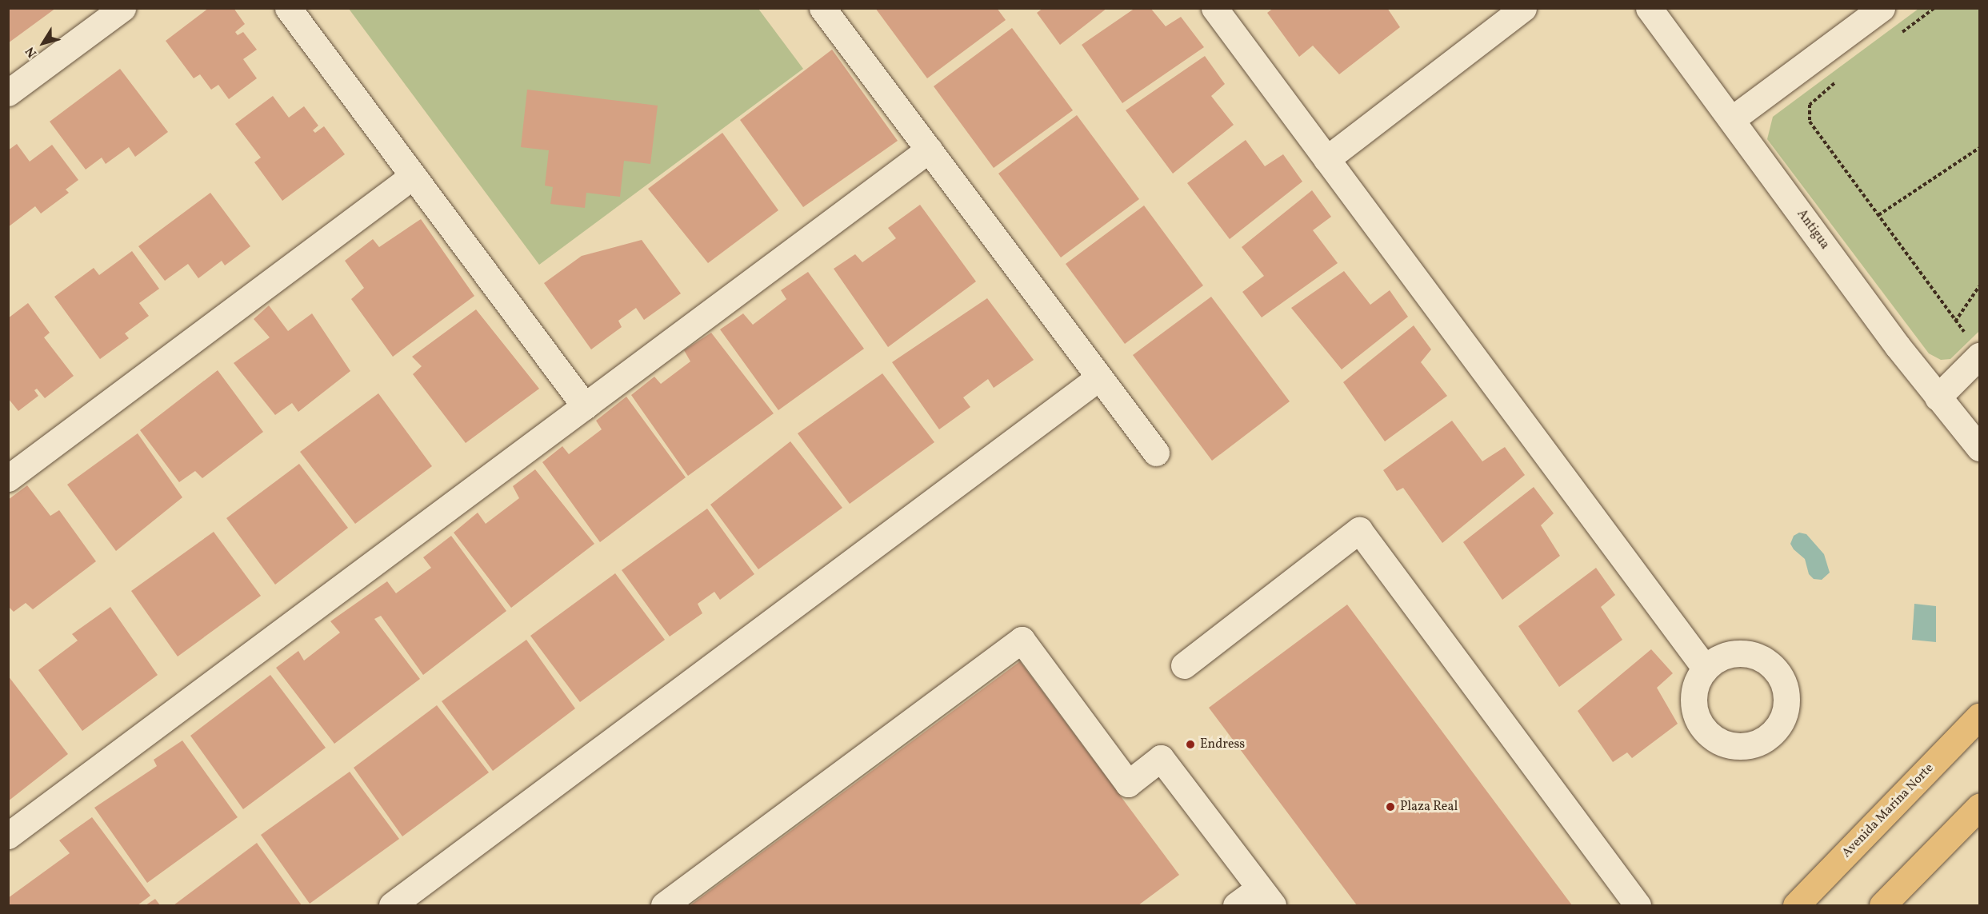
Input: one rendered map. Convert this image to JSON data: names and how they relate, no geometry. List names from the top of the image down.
{
  "streets": {
    "main road": ["Avenida Marina Norte"],
    "street": ["Antigua"]
  },
  "places": ["Endress", "Plaza Real"],
  "north": "bottom left"
}
